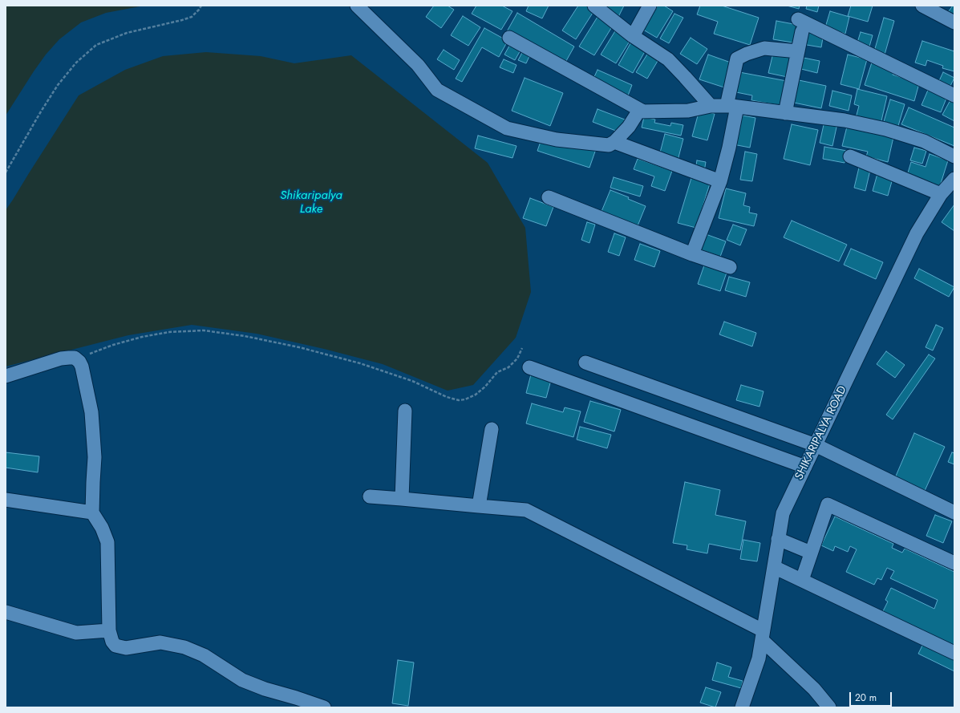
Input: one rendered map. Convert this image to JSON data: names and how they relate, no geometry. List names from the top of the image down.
{
  "streets": {
    "street": ["SHIKARIPALYA ROAD"]
  },
  "water": ["Shikaripalya Lake"],
  "scale_bar": "20 m"
}
